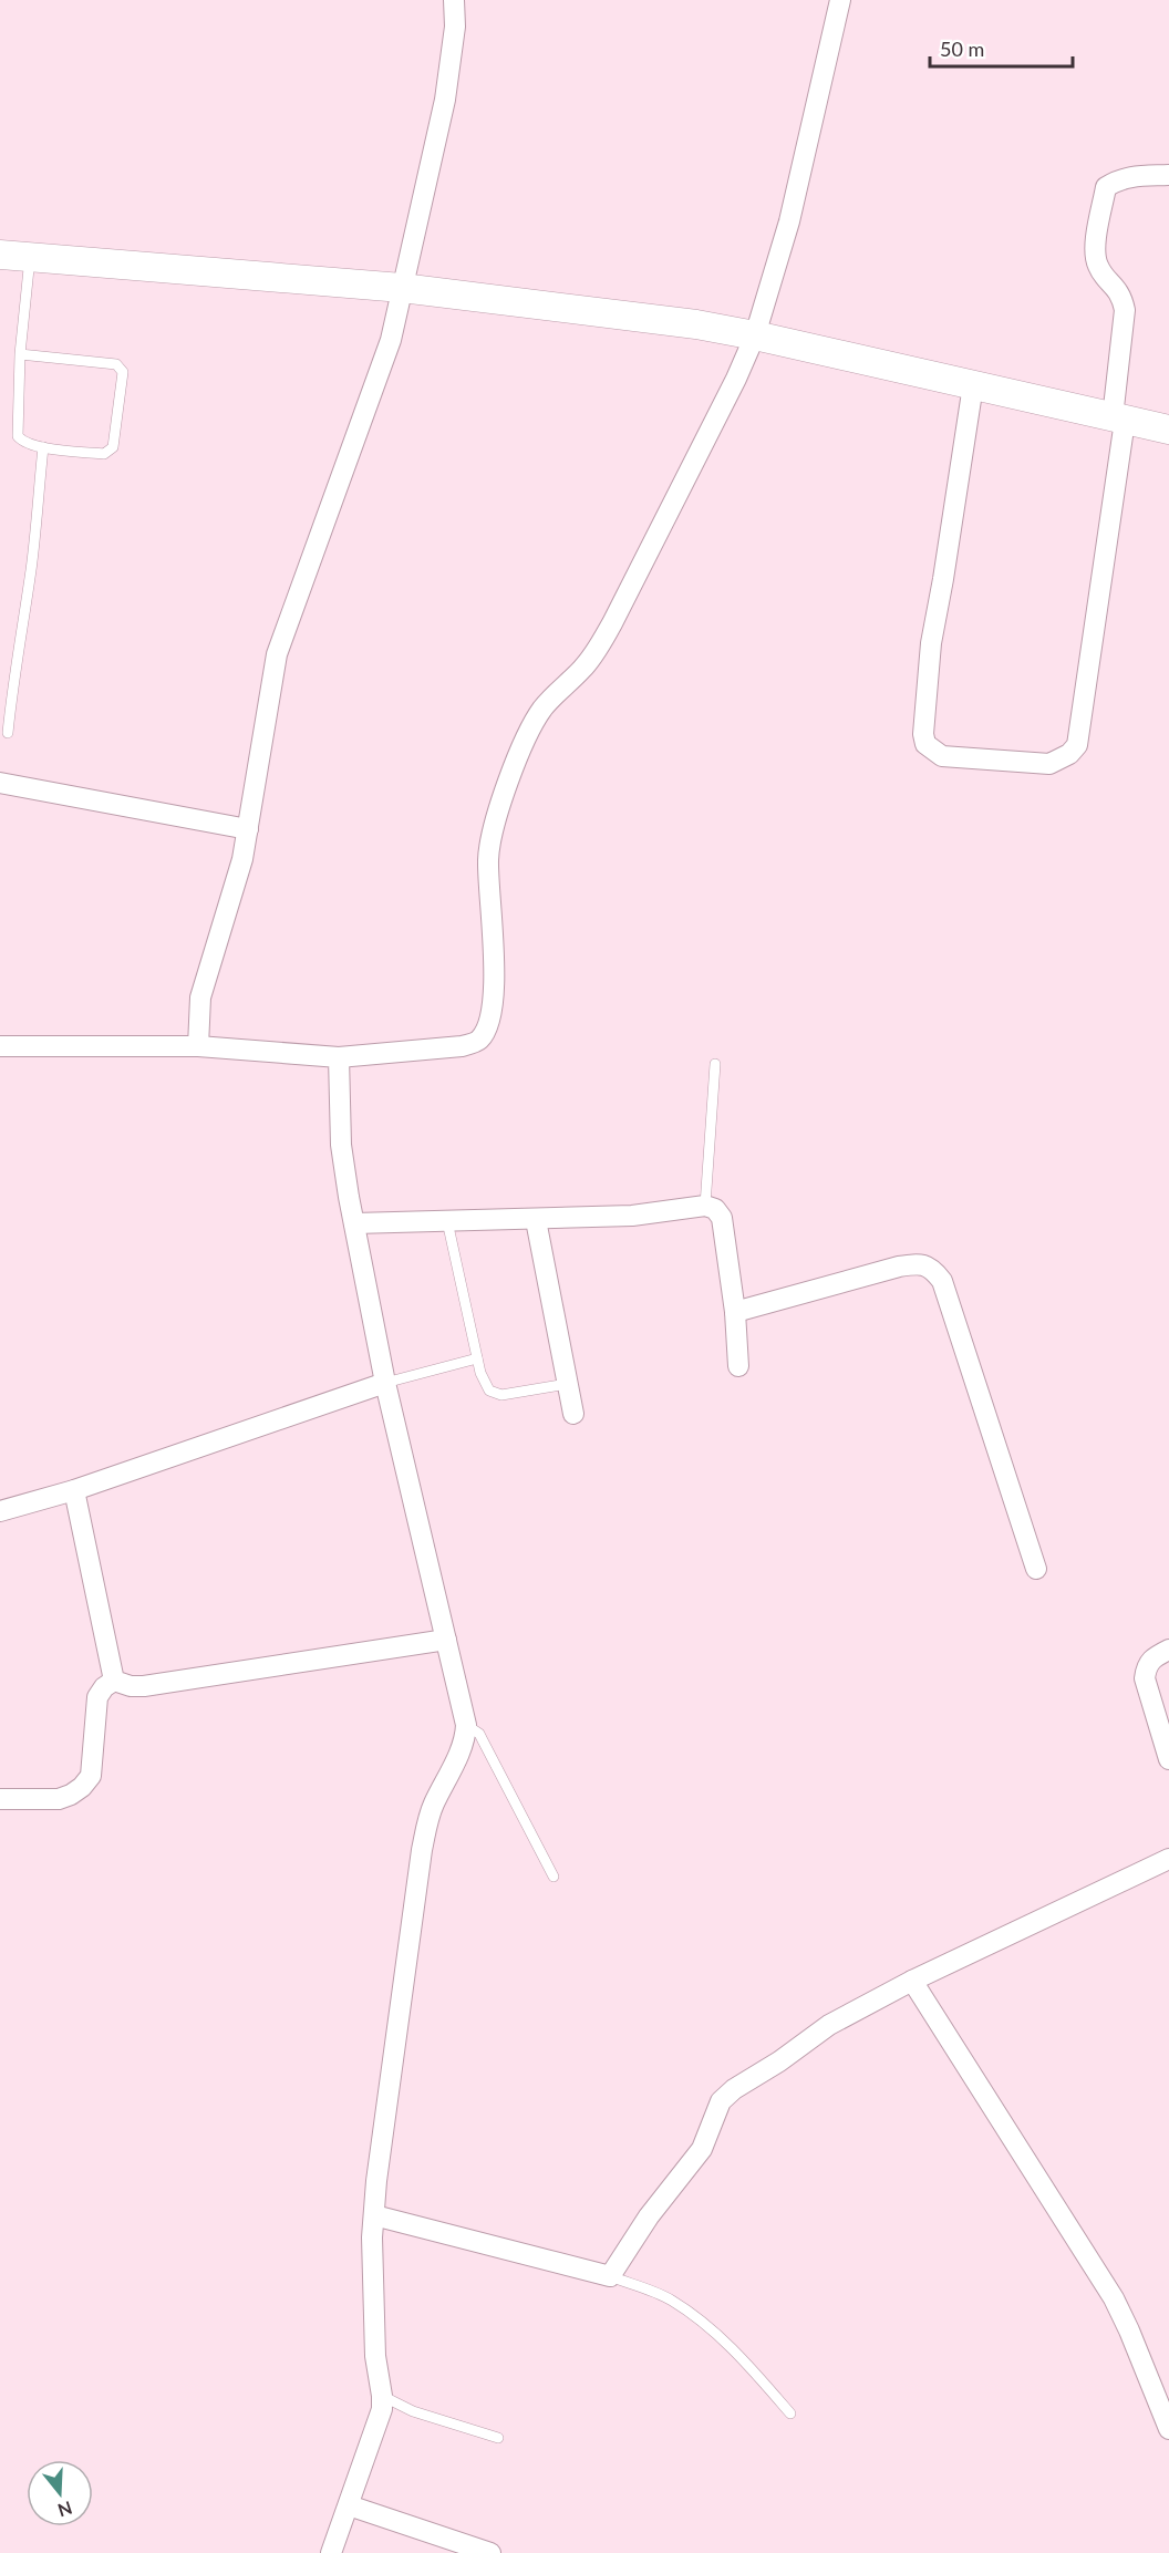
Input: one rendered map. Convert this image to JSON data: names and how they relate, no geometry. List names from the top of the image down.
{
  "scale_bar": "50 m",
  "north": "bottom"
}
